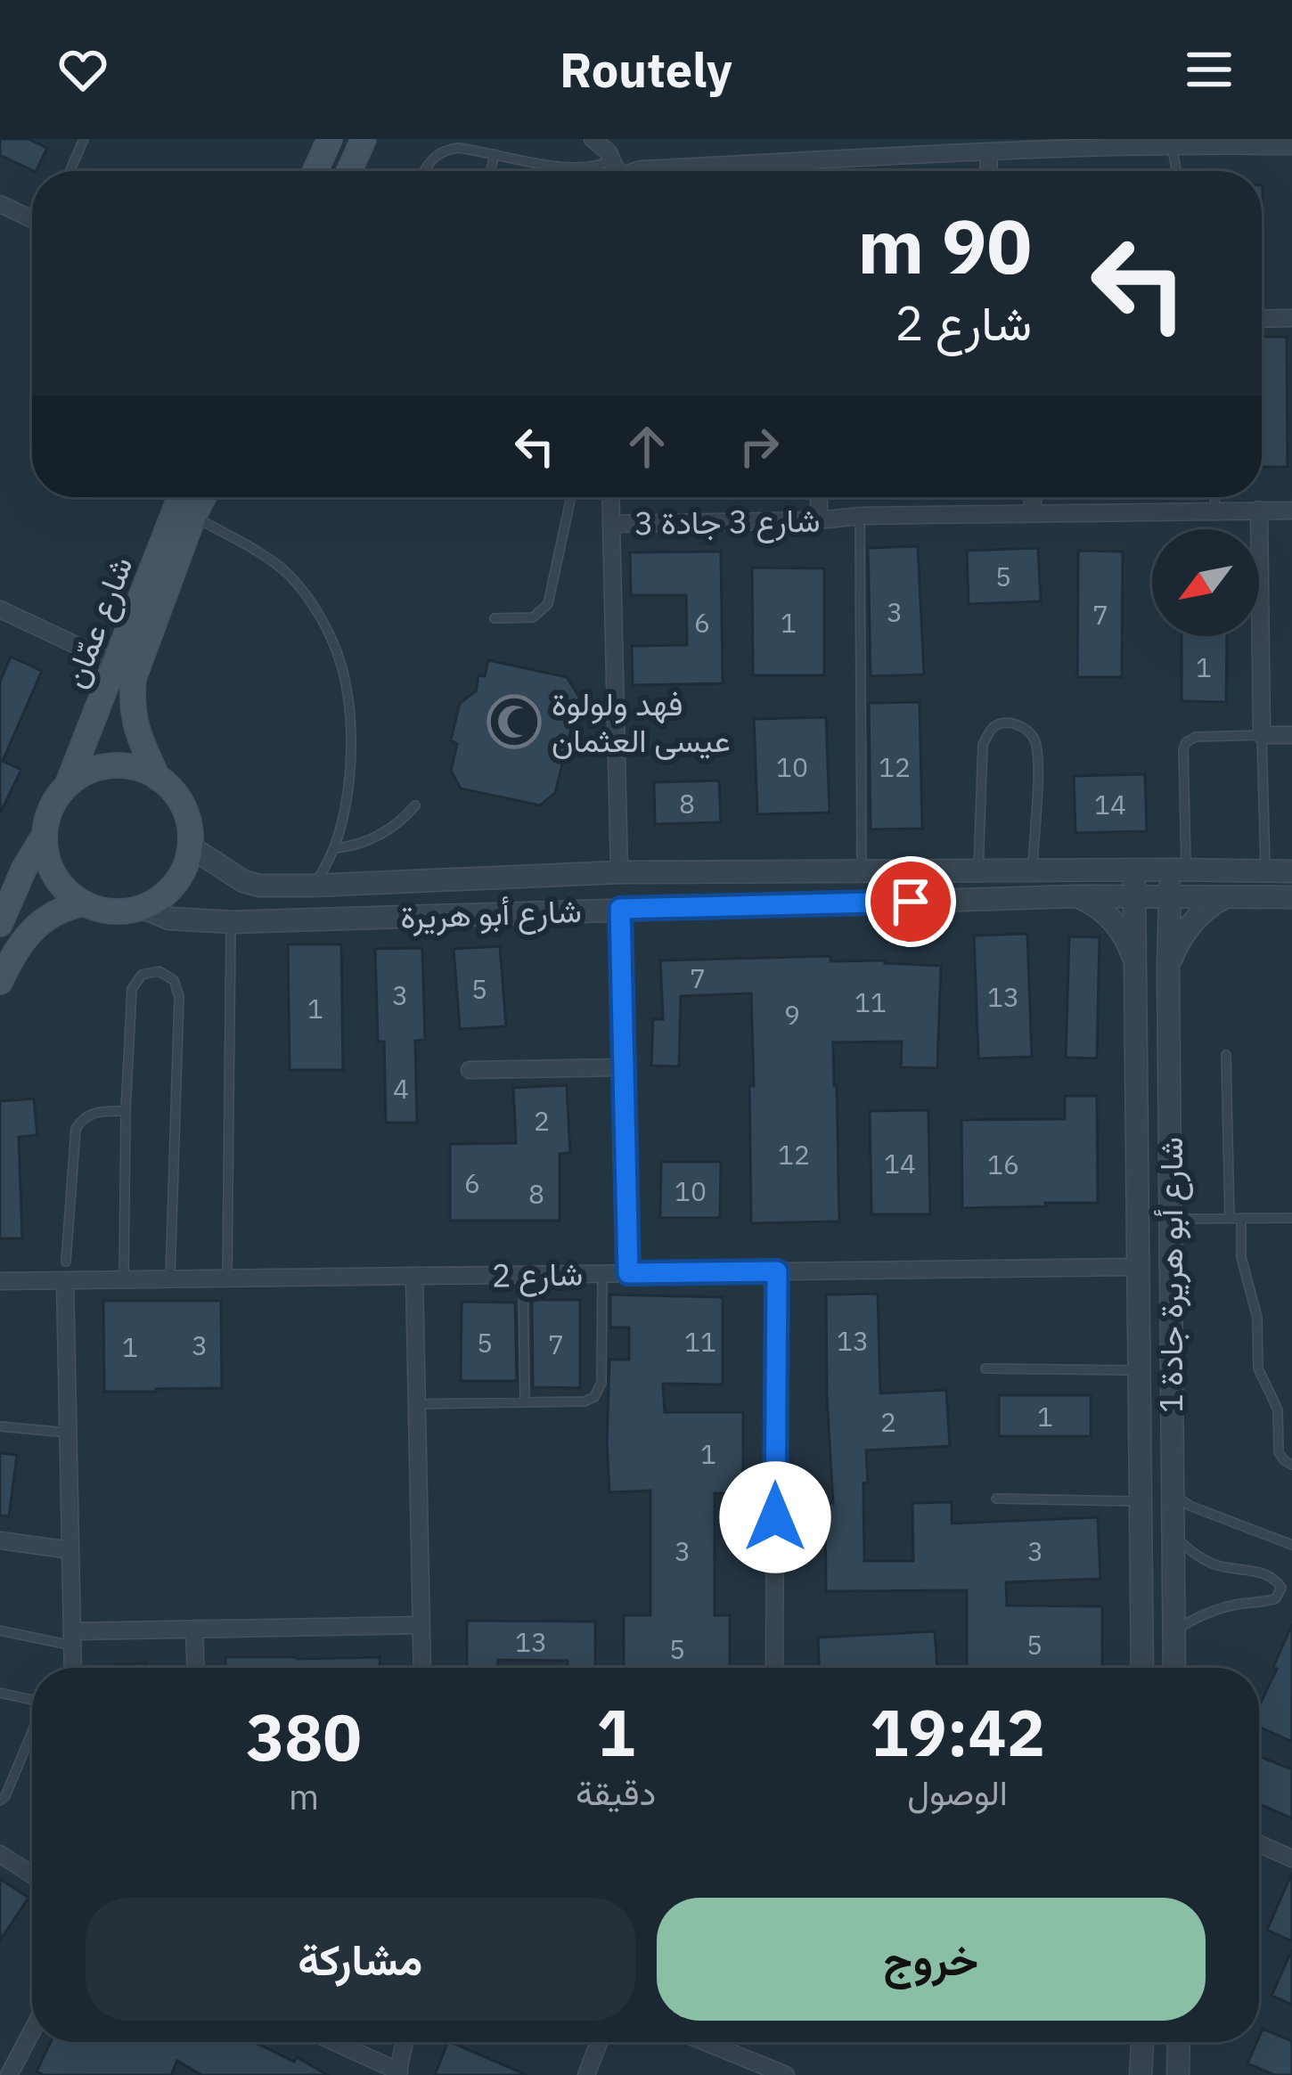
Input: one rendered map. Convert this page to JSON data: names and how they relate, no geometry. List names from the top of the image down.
{
  "streets": {
    "main road": ["شارع عمّان"],
    "street": [
      "شارع 3 جادة 3",
      "شارع أبو هريرة",
      "شارع 2",
      "شارع أبو هريرة جادة 1"
    ]
  },
  "crossings": [
    ["شارع عمّان", "شارع أبو هريرة"],
    ["شارع أبو هريرة", "شارع أبو هريرة جادة 1"],
    ["شارع 2", "شارع أبو هريرة جادة 1"]
  ],
  "places": {
    "mosque": ["فهد ولولوة عيسى العثمان"]
  },
  "house_numbers": [
    "5",
    "3",
    "7",
    "6",
    "1",
    "1",
    "10",
    "12",
    "8",
    "14",
    "7",
    "5",
    "3",
    "13",
    "11",
    "1",
    "9",
    "4",
    "2",
    "12",
    "14",
    "16",
    "6",
    "10",
    "8",
    "13",
    "11",
    "5",
    "7",
    "3",
    "1",
    "1",
    "2",
    "1",
    "3",
    "3",
    "13",
    "5",
    "5"
  ],
  "north": "bottom left",
  "page": {
    "header": "Routely",
    "turn": ["90 m", "شارع 2"],
    "eta": [
      "19:42",
      "الوصول",
      "1",
      "دقيقة",
      "380",
      "m"
    ],
    "buttons": ["خروج", "مشاركة"]
  }
}
